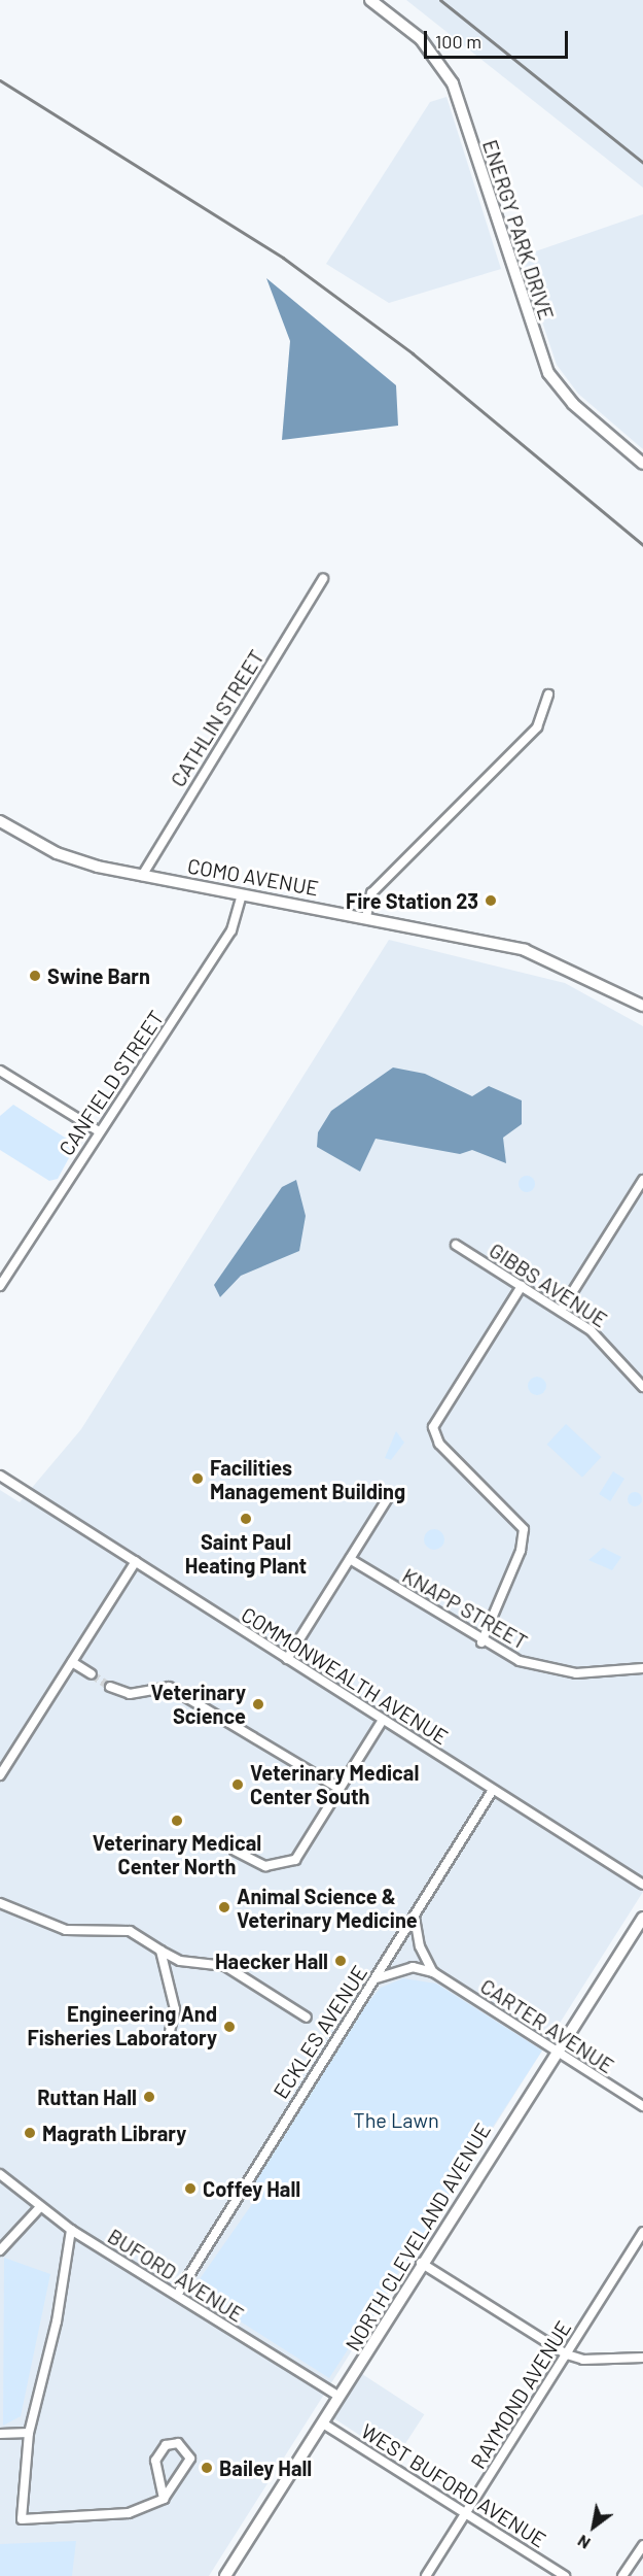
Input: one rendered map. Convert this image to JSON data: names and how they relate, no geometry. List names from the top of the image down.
{
  "streets": {
    "main road": ["ENERGY PARK DRIVE", "COMO AVENUE", "NORTH CLEVELAND AVENUE"],
    "street": [
      "CATHLIN STREET",
      "CANFIELD STREET",
      "GIBBS AVENUE",
      "KNAPP STREET",
      "COMMONWEALTH AVENUE",
      "CARTER AVENUE",
      "ECKLES AVENUE",
      "BUFORD AVENUE",
      "RAYMOND AVENUE",
      "WEST BUFORD AVENUE"
    ]
  },
  "crossings": [
    ["CATHLIN STREET", "COMO AVENUE"],
    ["COMO AVENUE", "CANFIELD STREET"],
    ["COMMONWEALTH AVENUE", "ECKLES AVENUE"],
    ["CARTER AVENUE", "ECKLES AVENUE"],
    ["CARTER AVENUE", "NORTH CLEVELAND AVENUE"],
    ["ECKLES AVENUE", "BUFORD AVENUE"],
    ["NORTH CLEVELAND AVENUE", "BUFORD AVENUE"],
    ["NORTH CLEVELAND AVENUE", "WEST BUFORD AVENUE"],
    ["RAYMOND AVENUE", "WEST BUFORD AVENUE"]
  ],
  "parks": ["The Lawn"],
  "places": [
    "Fire Station 23",
    "Swine Barn",
    "Facilities Management Building",
    "Saint Paul Heating Plant",
    "Veterinary Science",
    "Veterinary Medical Center South",
    "Veterinary Medical Center North",
    "Animal Science & Veterinary Medicine",
    "Haecker Hall",
    "Engineering And Fisheries Laboratory",
    "Ruttan Hall",
    "Magrath Library",
    "Coffey Hall",
    "Bailey Hall"
  ],
  "scale_bar": "100 m",
  "north": "bottom left"
}
